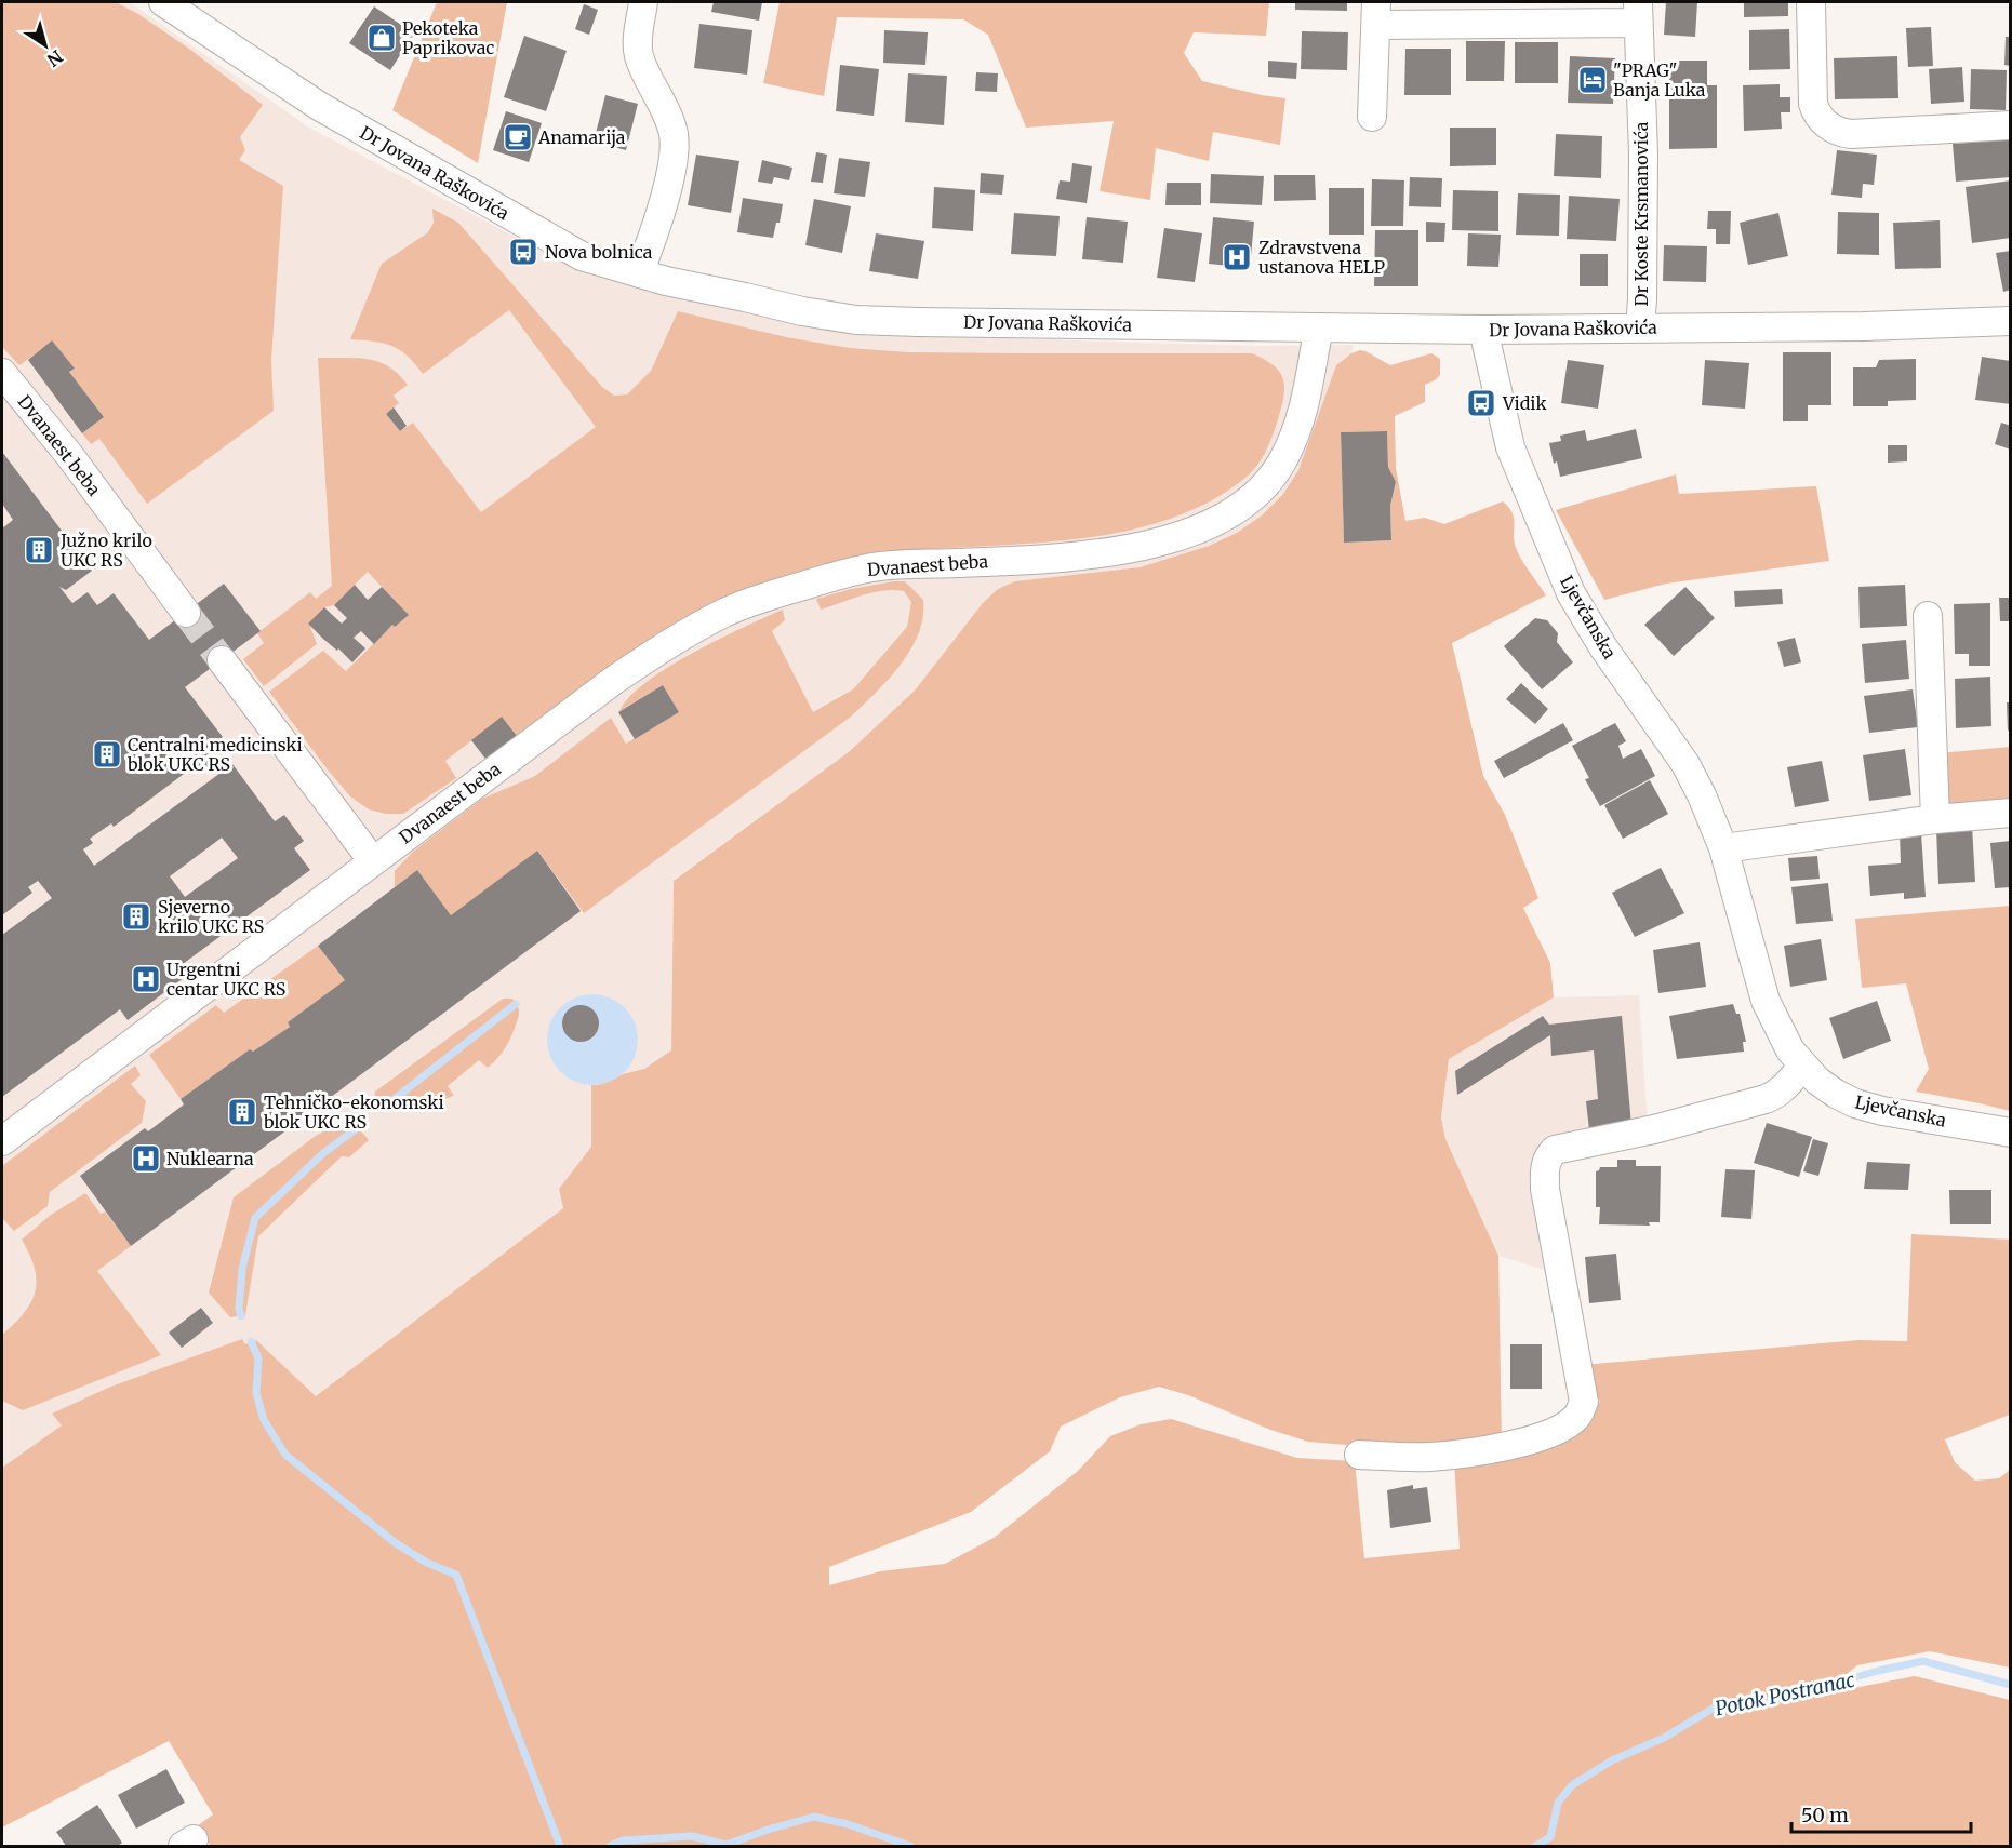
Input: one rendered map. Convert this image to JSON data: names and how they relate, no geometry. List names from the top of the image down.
{
  "streets": {
    "street": [
      "Dr Jovana Raškovića",
      "Dr Koste Krsmanovića",
      "Dvanaest beba",
      "Ljevčanska"
    ]
  },
  "crossings": [
    ["Dr Jovana Raškovića", "Dr Koste Krsmanovića"],
    ["Dr Jovana Raškovića", "Dvanaest beba"],
    ["Dr Jovana Raškovića", "Ljevčanska"]
  ],
  "water": ["Potok Postranac"],
  "places": {
    "shop": ["Pekoteka Paprikovac"],
    "hotel": ["\"PRAG\" Banja Luka"],
    "cafe": ["Anamarija"],
    "bus stop": ["Nova bolnica", "Vidik"],
    "hospital": ["Zdravstvena ustanova HELP", "Urgentni centar UKC RS", "Nuklearna"],
    "building": [
      "Južno krilo UKC RS",
      "Centralni medicinski blok UKC RS",
      "Sjeverno krilo UKC RS",
      "Tehničko-ekonomski blok UKC RS"
    ]
  },
  "scale_bar": "50 m",
  "north": "bottom right"
}
